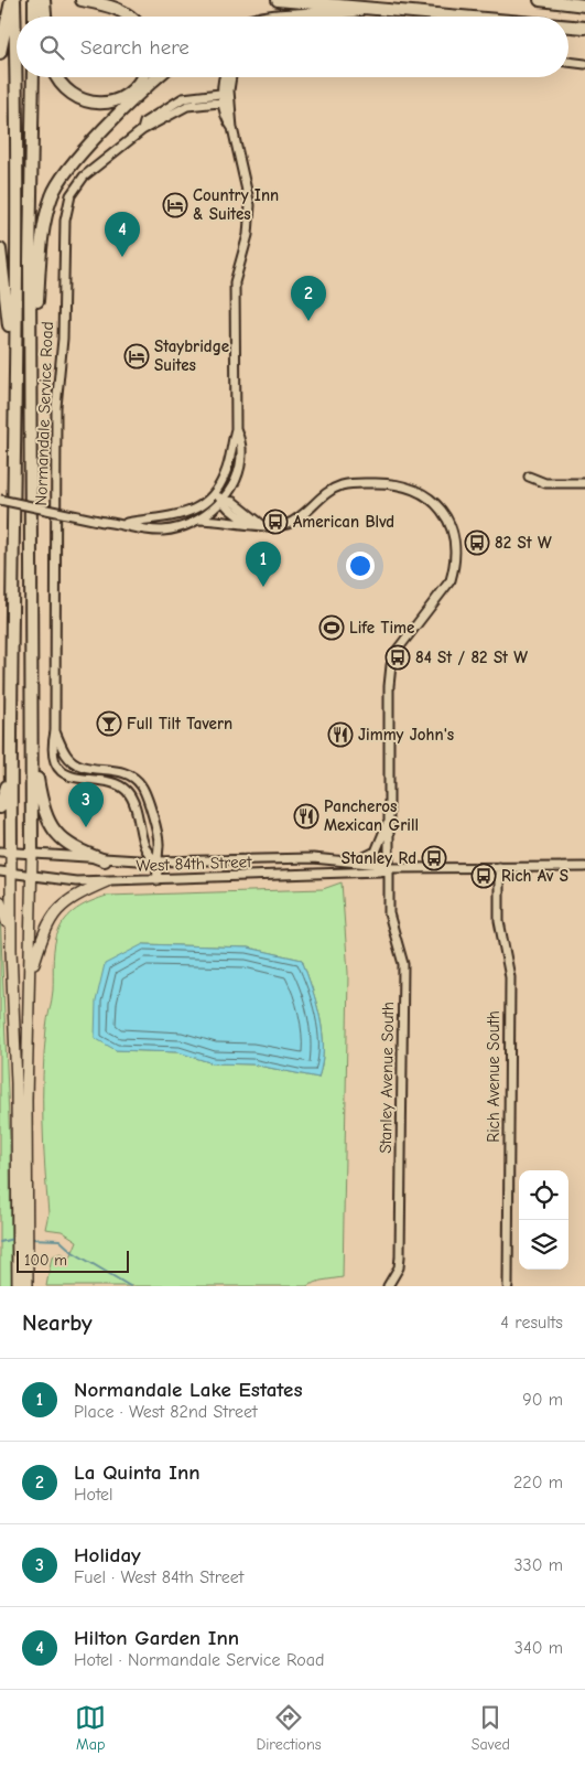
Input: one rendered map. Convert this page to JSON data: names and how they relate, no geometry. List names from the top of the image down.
{
  "streets": {
    "street": [
      "Normandale Service Road",
      "West 84th Street",
      "Rich Avenue South",
      "Stanley Avenue South"
    ]
  },
  "crossings": [
    ["Normandale Service Road", "West 84th Street"],
    ["West 84th Street", "Rich Avenue South"],
    ["West 84th Street", "Stanley Avenue South"]
  ],
  "places": {
    "hotel": ["Country Inn & Suites", "Staybridge Suites"],
    "bus stop": [
      "American Blvd",
      "82 St W",
      "84 St / 82 St W",
      "Stanley Rd",
      "Rich Av S"
    ],
    "sports": ["Life Time"],
    "bar": ["Full Tilt Tavern"],
    "restaurant": ["Jimmy John's", "Pancheros Mexican Grill"]
  },
  "scale_bar": "100 m",
  "page": {
    "search": "Search here",
    "pins": [
      "4",
      "2",
      "1",
      "3"
    ],
    "scale": "100 m",
    "heading": ["Nearby", "4 results"],
    "list": [
      {
        "mark": "1",
        "name": "Normandale Lake Estates",
        "note": "Place · West 82nd Street",
        "value": "90 m"
      },
      {
        "mark": "2",
        "name": "La Quinta Inn",
        "note": "Hotel",
        "value": "220 m"
      },
      {
        "mark": "3",
        "name": "Holiday",
        "note": "Fuel · West 84th Street",
        "value": "330 m"
      },
      {
        "mark": "4",
        "name": "Hilton Garden Inn",
        "note": "Hotel · Normandale Service Road",
        "value": "340 m"
      }
    ],
    "nav": ["Map", "Directions", "Saved"]
  }
}
